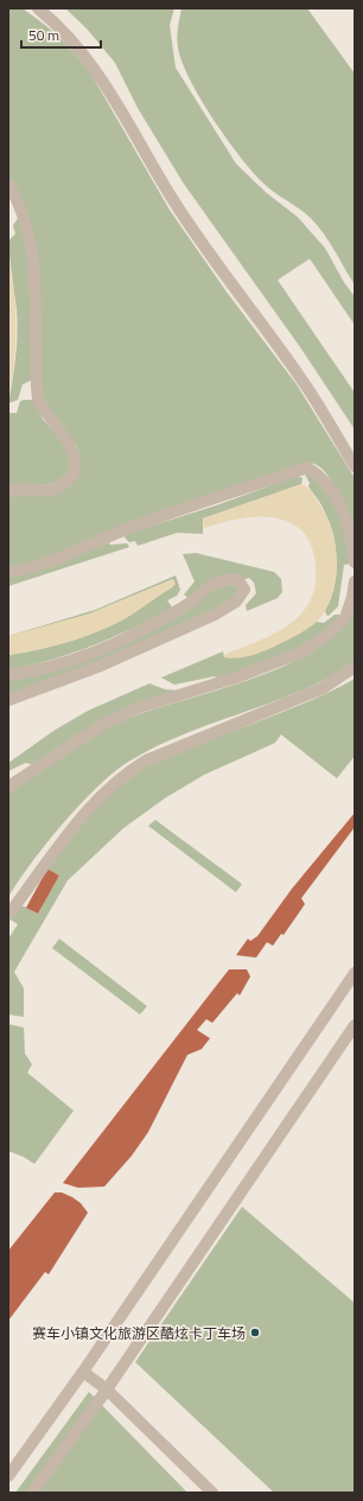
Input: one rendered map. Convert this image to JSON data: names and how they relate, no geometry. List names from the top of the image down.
{
  "places": ["赛车小镇文化旅游区酷炫卡丁车场"],
  "scale_bar": "50 m"
}
